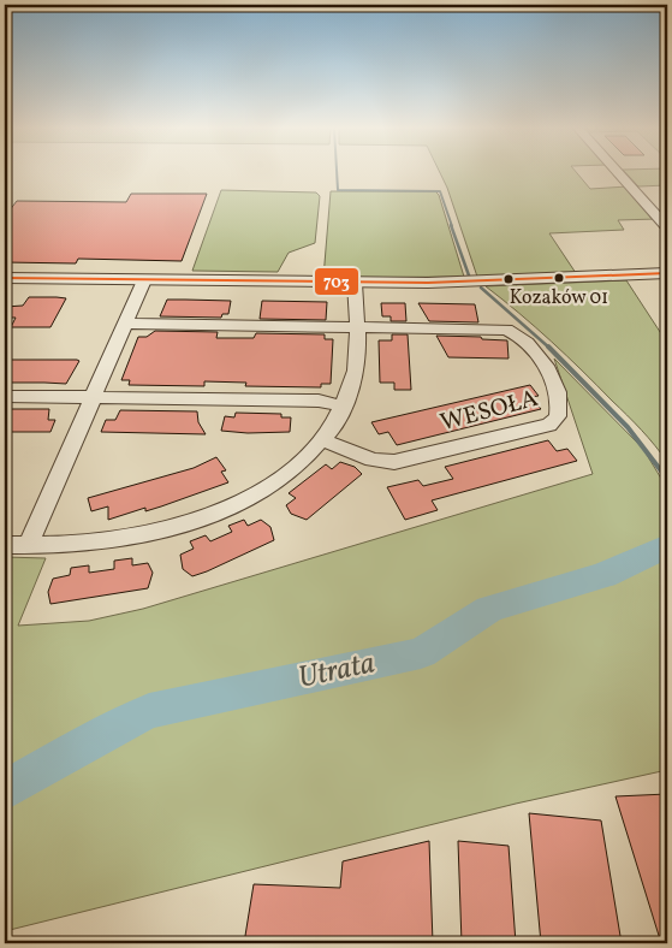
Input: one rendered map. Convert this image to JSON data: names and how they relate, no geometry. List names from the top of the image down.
{
  "streets": {
    "street": ["WESOŁA"]
  },
  "water": ["Utrata"],
  "places": ["Kozaków 01"],
  "lines": ["transit line 703"]
}
